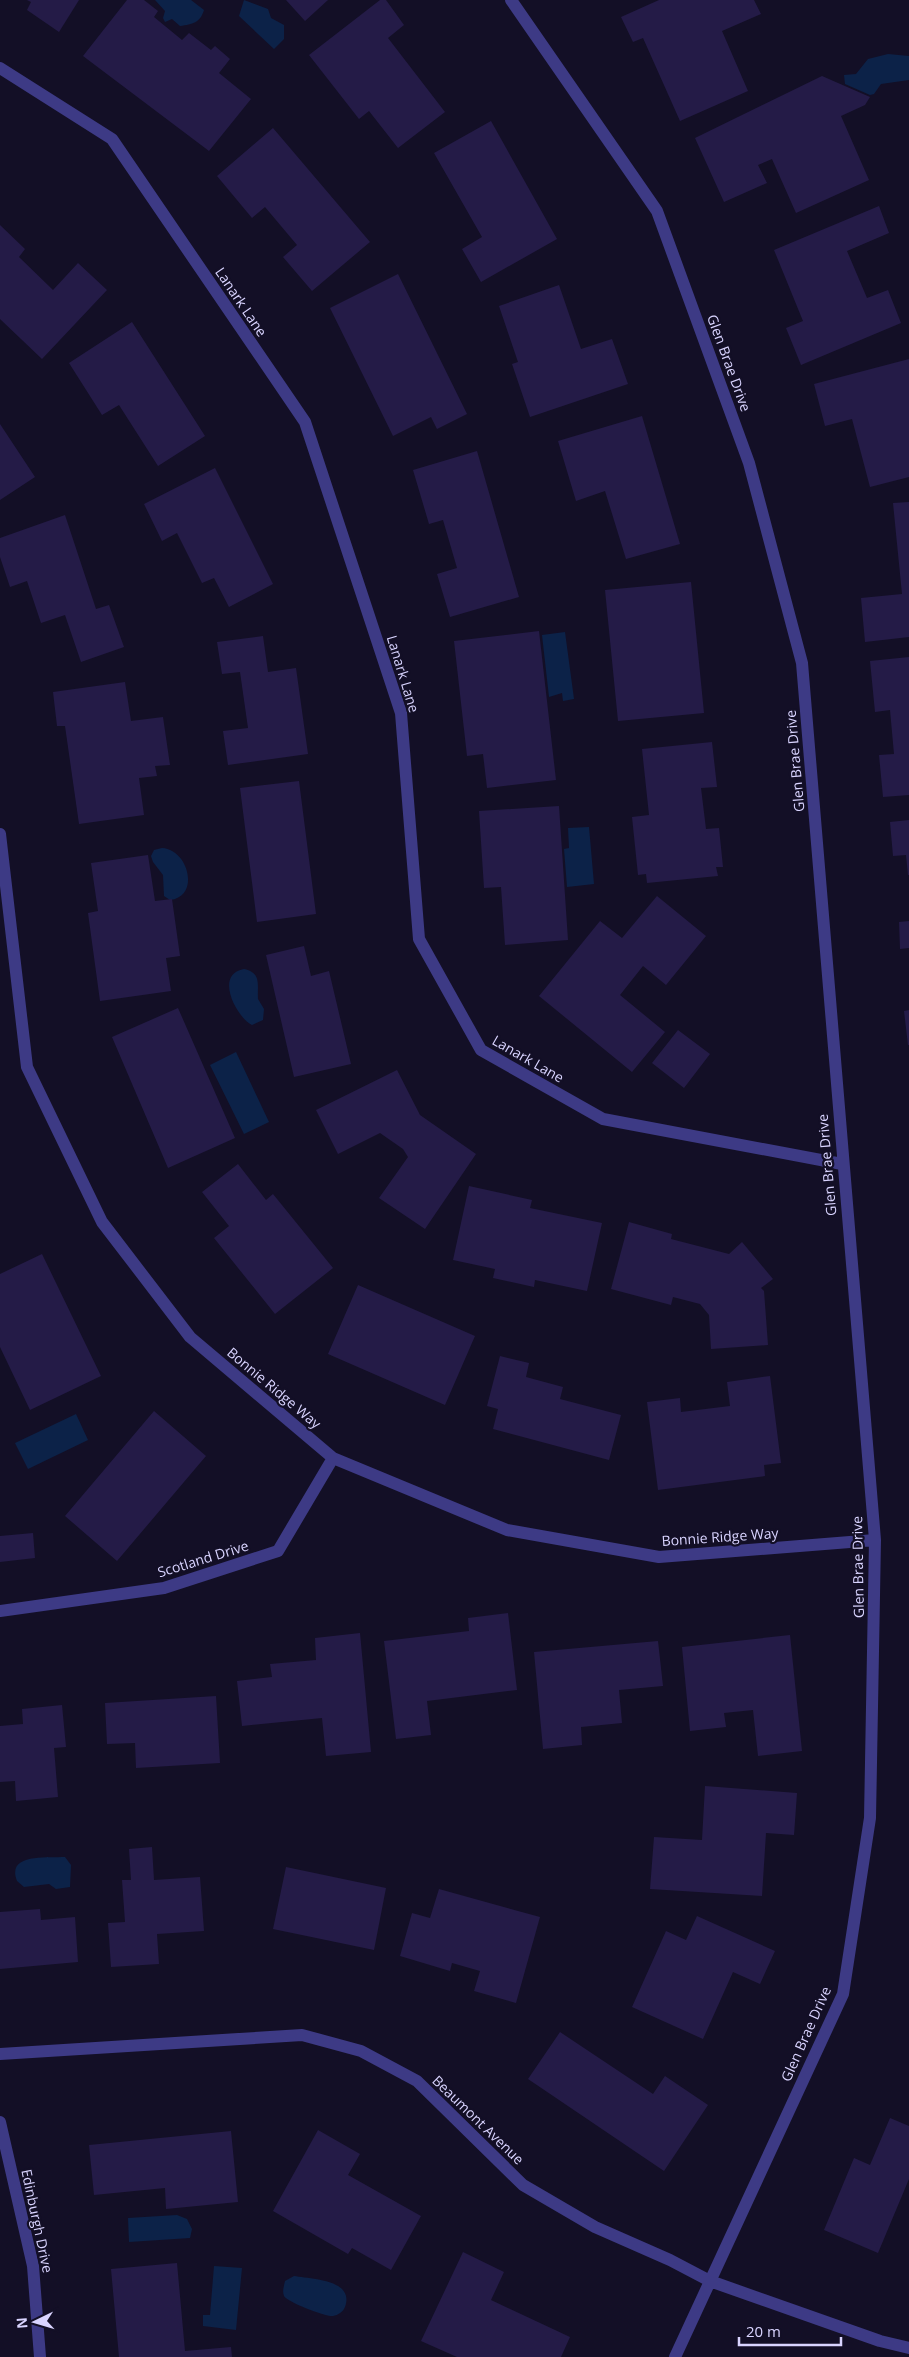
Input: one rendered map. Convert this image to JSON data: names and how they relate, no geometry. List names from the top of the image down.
{
  "streets": {
    "street": [
      "Lanark Lane",
      "Glen Brae Drive",
      "Bonnie Ridge Way",
      "Scotland Drive",
      "Beaumont Avenue",
      "Edinburgh Drive"
    ]
  },
  "crossings": [
    ["Lanark Lane", "Glen Brae Drive"],
    ["Glen Brae Drive", "Bonnie Ridge Way"],
    ["Glen Brae Drive", "Beaumont Avenue"],
    ["Bonnie Ridge Way", "Scotland Drive"]
  ],
  "scale_bar": "20 m",
  "north": "left"
}
